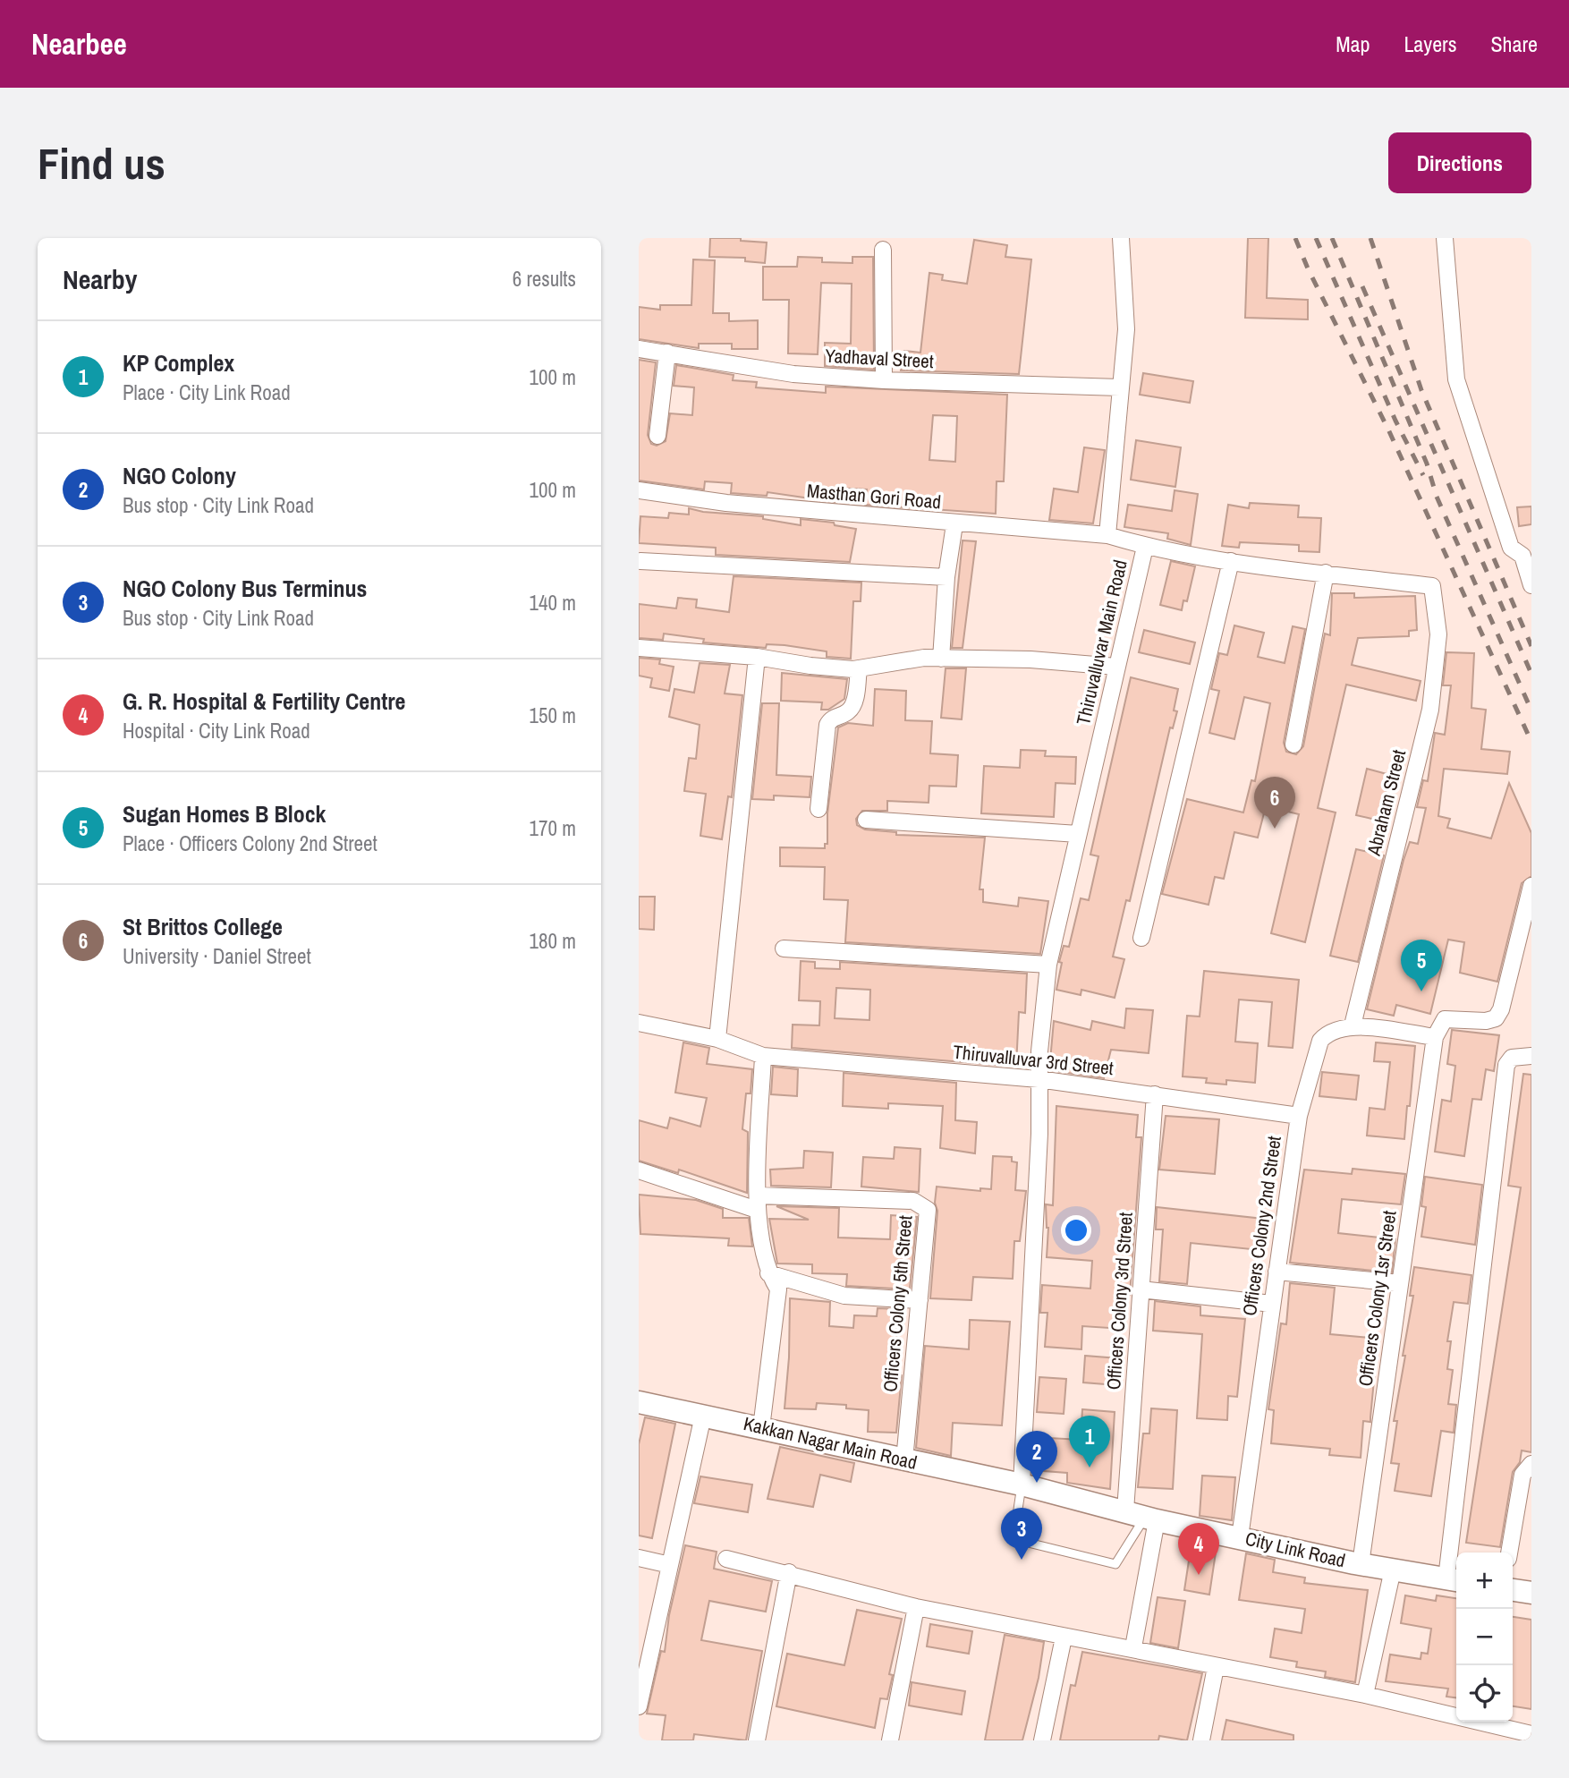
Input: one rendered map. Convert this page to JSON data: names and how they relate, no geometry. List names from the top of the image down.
{
  "streets": {
    "street": [
      "Yadhaval Street",
      "Masthan Gori Road",
      "Thiruvalluvar Main Road",
      "Abraham Street",
      "Thiruvalluvar 3rd Street",
      "Officers Colony 2nd Street",
      "Officers Colony 1sr Street",
      "Officers Colony 3rd Street",
      "Officers Colony 5th Street",
      "Kakkan Nagar Main Road",
      "City Link Road"
    ]
  },
  "crossings": [
    ["Yadhaval Street", "Thiruvalluvar Main Road"],
    ["Masthan Gori Road", "Thiruvalluvar Main Road"],
    ["Thiruvalluvar Main Road", "Thiruvalluvar 3rd Street"],
    ["Thiruvalluvar Main Road", "Kakkan Nagar Main Road"],
    ["Thiruvalluvar Main Road", "City Link Road"],
    ["Abraham Street", "Officers Colony 2nd Street"],
    ["Thiruvalluvar 3rd Street", "Officers Colony 2nd Street"],
    ["Thiruvalluvar 3rd Street", "Officers Colony 3rd Street"],
    ["Officers Colony 2nd Street", "Officers Colony 1sr Street"],
    ["Officers Colony 2nd Street", "City Link Road"],
    ["Officers Colony 1sr Street", "City Link Road"],
    ["Officers Colony 3rd Street", "City Link Road"],
    ["Officers Colony 5th Street", "Kakkan Nagar Main Road"],
    ["Kakkan Nagar Main Road", "City Link Road"]
  ],
  "page": {
    "header": "Nearbee",
    "nav": ["Map", "Layers", "Share"],
    "buttons": "Directions",
    "title": "Find us",
    "heading": ["Nearby", "6 results"],
    "list": [
      {
        "mark": "1",
        "name": "KP Complex",
        "note": "Place · City Link Road",
        "value": "100 m"
      },
      {
        "mark": "2",
        "name": "NGO Colony",
        "note": "Bus stop · City Link Road",
        "value": "100 m"
      },
      {
        "mark": "3",
        "name": "NGO Colony Bus Terminus",
        "note": "Bus stop · City Link Road",
        "value": "140 m"
      },
      {
        "mark": "4",
        "name": "G. R. Hospital & Fertility Centre",
        "note": "Hospital · City Link Road",
        "value": "150 m"
      },
      {
        "mark": "5",
        "name": "Sugan Homes B Block",
        "note": "Place · Officers Colony 2nd Street",
        "value": "170 m"
      },
      {
        "mark": "6",
        "name": "St Brittos College",
        "note": "University · Daniel Street",
        "value": "180 m"
      }
    ],
    "pins": [
      "6",
      "5",
      "1",
      "2",
      "3",
      "4"
    ],
    "map_buttons": ["+", "−"]
  }
}
